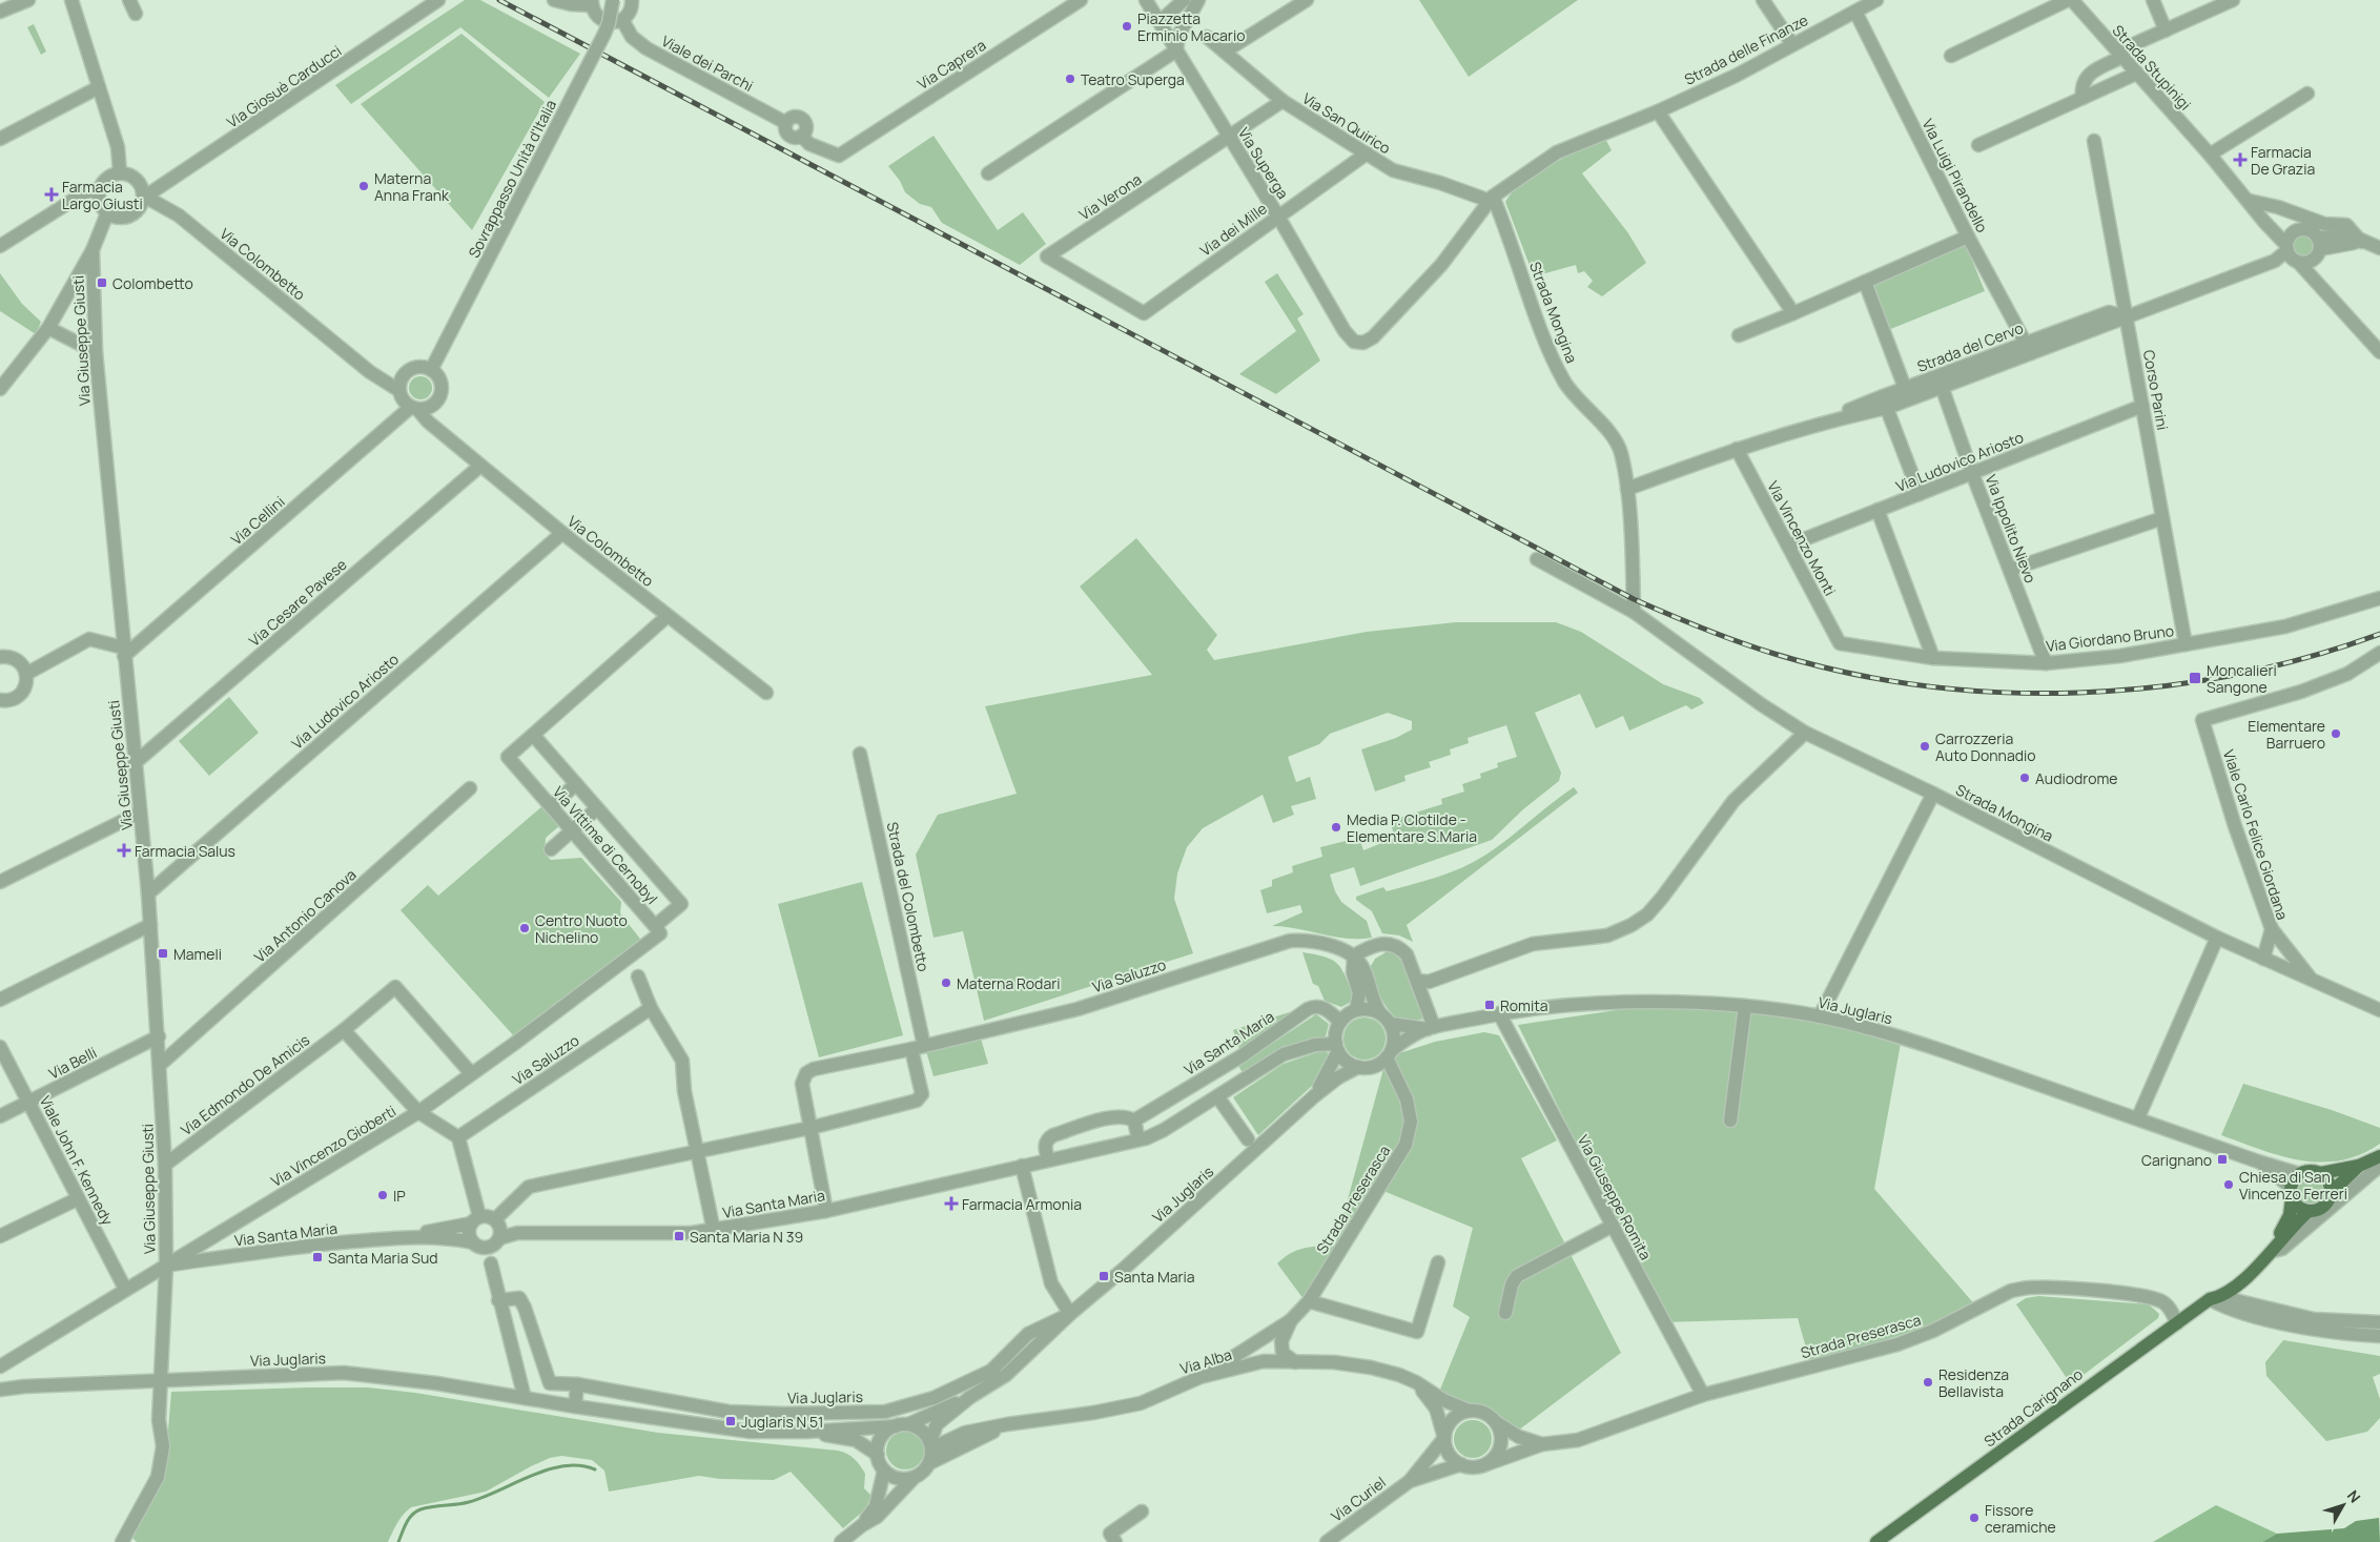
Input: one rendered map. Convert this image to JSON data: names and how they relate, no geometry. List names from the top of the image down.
{
  "streets": {
    "main road": ["Strada Carignano"],
    "street": [
      "Strada delle Finanze",
      "Viale dei Parchi",
      "Via Caprera",
      "Strada Stupinigi",
      "Via Giosuè Carducci",
      "Via San Quirico",
      "Via Superga",
      "Via Luigi Pirandello",
      "Sovrappasso Unità d'Italia",
      "Via Verona",
      "Via dei Mille",
      "Via Colombetto",
      "Strada Mongina",
      "Via Giuseppe Giusti",
      "Strada del Cervo",
      "Corso Parini",
      "Via Ludovico Ariosto",
      "Via Cellini",
      "Via Ippolito Nievo",
      "Via Vincenzo Monti",
      "Via Cesare Pavese",
      "Via Giordano Bruno",
      "Viale Carlo Felice Giordana",
      "Via Vittime di Cernobyl",
      "Strada del Colombetto",
      "Via Antonio Canova",
      "Via Saluzzo",
      "Via Juglaris",
      "Via Santa Maria",
      "Via Belli",
      "Via Edmondo De Amicis",
      "Via Vincenzo Gioberti",
      "Viale John F. Kennedy",
      "Via Giuseppe Romita",
      "Strada Preserasca",
      "Via Alba",
      "Via Curiel"
    ]
  },
  "crossings": [
    ["Strada delle Finanze", "Via San Quirico"],
    ["Strada delle Finanze", "Via Superga"],
    ["Strada delle Finanze", "Via Luigi Pirandello"],
    ["Strada delle Finanze", "Strada Mongina"],
    ["Viale dei Parchi", "Via Caprera"],
    ["Strada Stupinigi", "Strada del Cervo"],
    ["Via Giosuè Carducci", "Via Colombetto"],
    ["Via Giosuè Carducci", "Via Giuseppe Giusti"],
    ["Via San Quirico", "Via Verona"],
    ["Via San Quirico", "Via dei Mille"],
    ["Via San Quirico", "Strada Mongina"],
    ["Via Superga", "Via Verona"],
    ["Via Superga", "Via dei Mille"],
    ["Via Luigi Pirandello", "Strada del Cervo"],
    ["Sovrappasso Unità d'Italia", "Via Colombetto"],
    ["Sovrappasso Unità d'Italia", "Via Cellini"],
    ["Via Verona", "Via dei Mille"],
    ["Via Colombetto", "Via Giuseppe Giusti"],
    ["Via Colombetto", "Via Ludovico Ariosto"],
    ["Via Colombetto", "Via Cellini"],
    ["Via Colombetto", "Via Cesare Pavese"],
    ["Via Colombetto", "Via Vittime di Cernobyl"],
    ["Strada Mongina", "Strada del Cervo"],
    ["Strada Mongina", "Viale Carlo Felice Giordana"],
    ["Via Giuseppe Giusti", "Via Ludovico Ariosto"],
    ["Via Giuseppe Giusti", "Via Cellini"],
    ["Via Giuseppe Giusti", "Via Cesare Pavese"],
    ["Via Giuseppe Giusti", "Via Antonio Canova"],
    ["Via Giuseppe Giusti", "Via Juglaris"],
    ["Via Giuseppe Giusti", "Via Santa Maria"],
    ["Via Giuseppe Giusti", "Via Belli"],
    ["Via Giuseppe Giusti", "Via Edmondo De Amicis"],
    ["Via Giuseppe Giusti", "Via Vincenzo Gioberti"],
    ["Strada del Cervo", "Corso Parini"],
    ["Strada del Cervo", "Via Ippolito Nievo"],
    ["Strada del Cervo", "Via Vincenzo Monti"],
    ["Corso Parini", "Via Ludovico Ariosto"],
    ["Corso Parini", "Via Giordano Bruno"],
    ["Via Ludovico Ariosto", "Via Ippolito Nievo"],
    ["Via Ludovico Ariosto", "Via Vincenzo Monti"],
    ["Via Ippolito Nievo", "Via Giordano Bruno"],
    ["Via Vincenzo Monti", "Via Giordano Bruno"],
    ["Via Vittime di Cernobyl", "Via Vincenzo Gioberti"],
    ["Strada del Colombetto", "Via Saluzzo"],
    ["Via Saluzzo", "Via Santa Maria"],
    ["Via Juglaris", "Via Santa Maria"],
    ["Via Juglaris", "Via Giuseppe Romita"],
    ["Via Juglaris", "Strada Preserasca"],
    ["Via Juglaris", "Via Alba"],
    ["Via Juglaris", "Strada Carignano"],
    ["Via Santa Maria", "Via Vincenzo Gioberti"],
    ["Via Santa Maria", "Strada Preserasca"],
    ["Via Belli", "Viale John F. Kennedy"],
    ["Via Edmondo De Amicis", "Via Vincenzo Gioberti"],
    ["Via Vincenzo Gioberti", "Viale John F. Kennedy"],
    ["Via Giuseppe Romita", "Strada Preserasca"],
    ["Strada Preserasca", "Via Alba"],
    ["Strada Preserasca", "Strada Carignano"],
    ["Strada Preserasca", "Via Curiel"],
    ["Via Alba", "Via Curiel"]
  ],
  "places": {
    "other": [
      "Piazzetta Erminio Macario",
      "Teatro Superga",
      "Materna Anna Frank",
      "Elementare Barruero",
      "Carrozzeria Auto Donnadio",
      "Audiodrome",
      "Media P. Clotilde - Elementare S.Maria",
      "Centro Nuoto Nichelino",
      "Materna Rodari",
      "Chiesa di San Vincenzo Ferreri",
      "IP",
      "Residenza Bellavista",
      "Fissore ceramiche"
    ],
    "health": [
      "Farmacia De Grazia",
      "Farmacia Largo Giusti",
      "Farmacia Salus",
      "Farmacia Armonia"
    ],
    "transit": [
      "Colombetto",
      "Moncalieri Sangone",
      "Mameli",
      "Romita",
      "Carignano",
      "Santa Maria N 39",
      "Santa Maria Sud",
      "Santa Maria",
      "Juglaris N 51"
    ]
  },
  "north": "top right"
}
